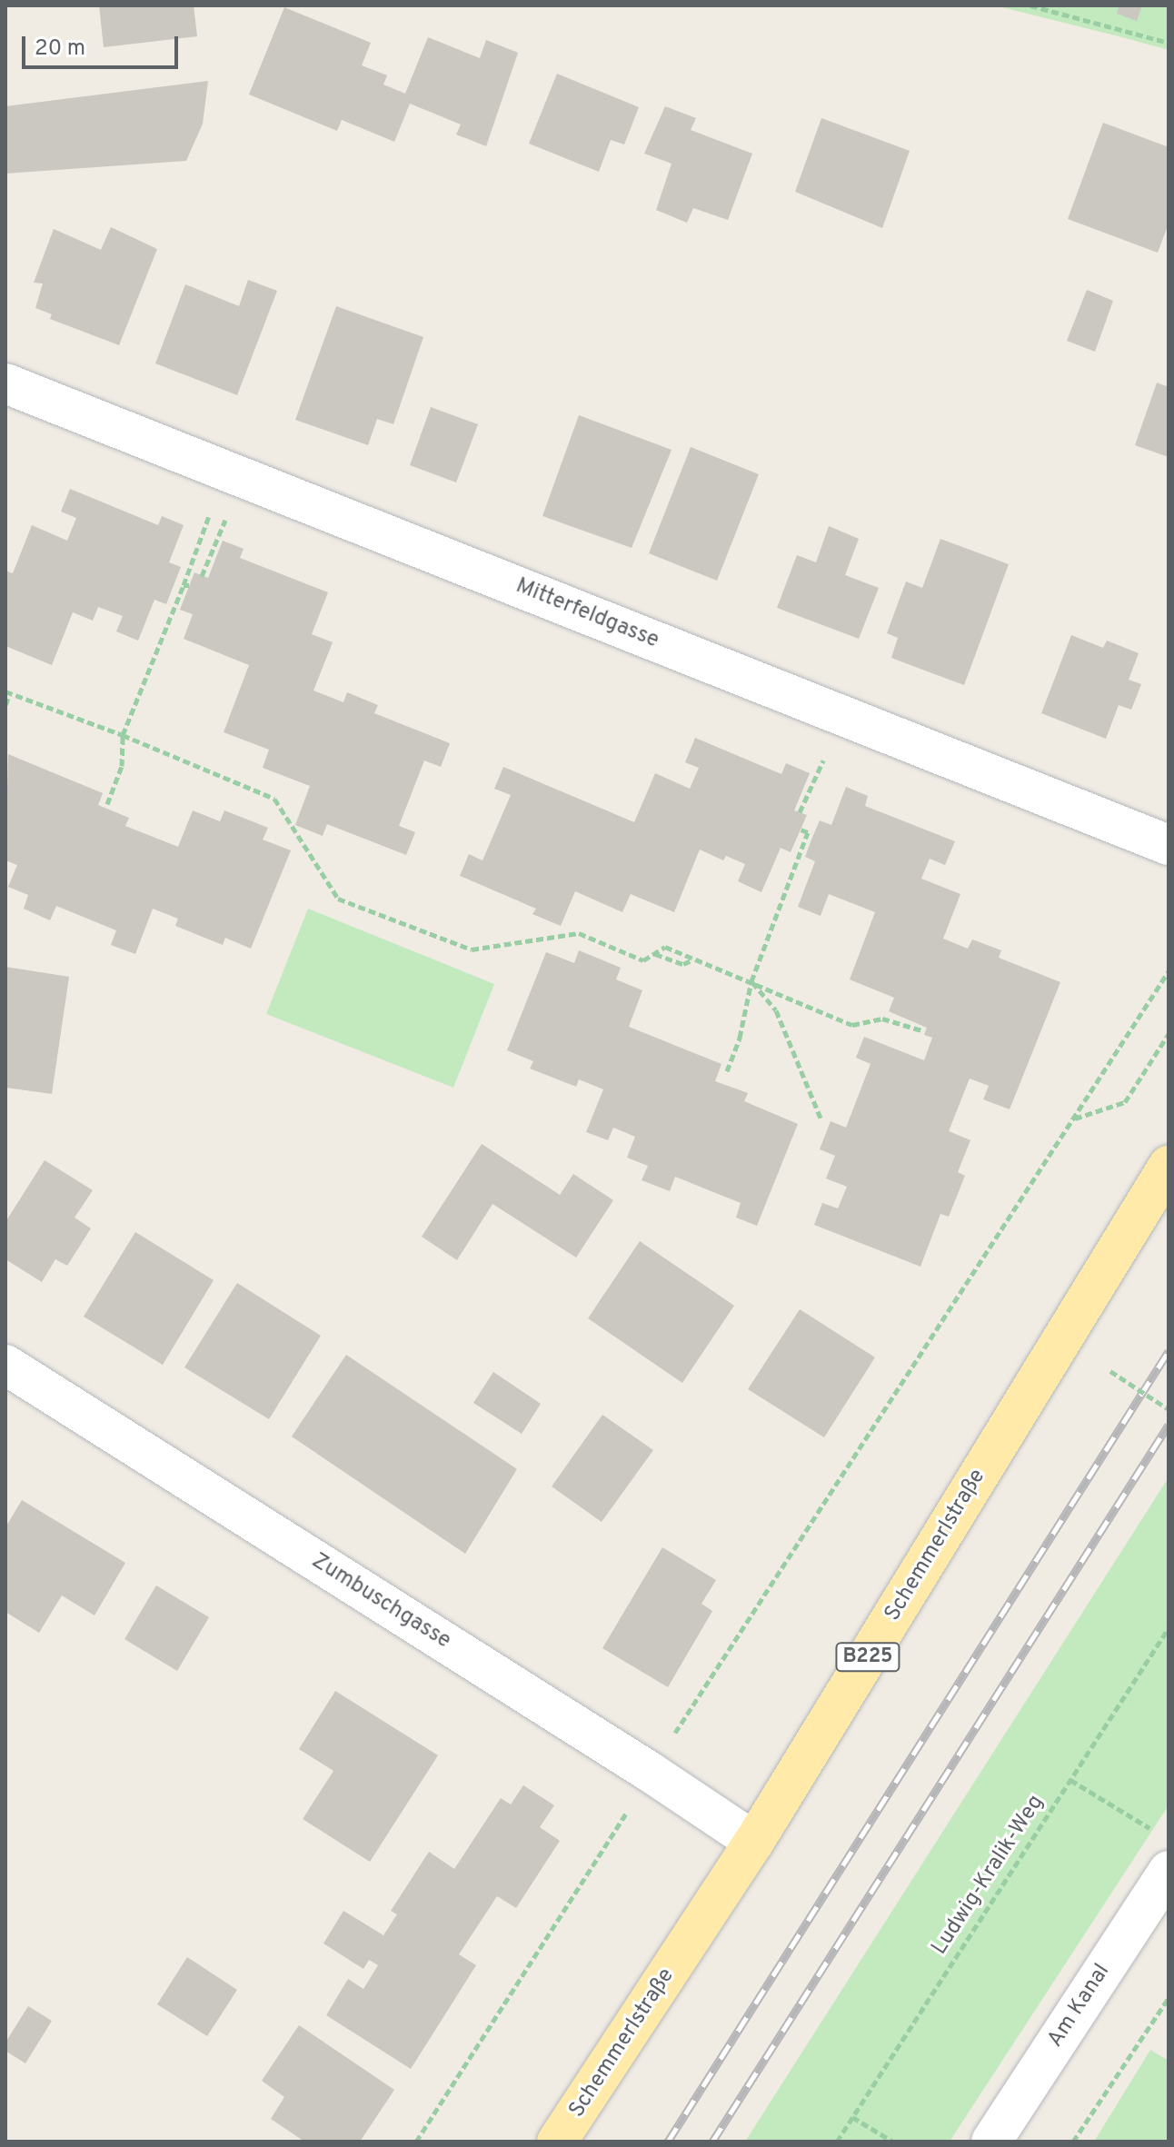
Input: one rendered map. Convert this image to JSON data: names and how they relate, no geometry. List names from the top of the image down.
{
  "streets": {
    "main road": ["Schemmerlstraße", "B225"],
    "street": ["Mitterfeldgasse", "Zumbuschgasse", "Am Kanal"],
    "path": ["Ludwig-Kralik-Weg"]
  },
  "crossings": [
    ["Schemmerlstraße", "Zumbuschgasse"]
  ],
  "scale_bar": "20 m"
}
